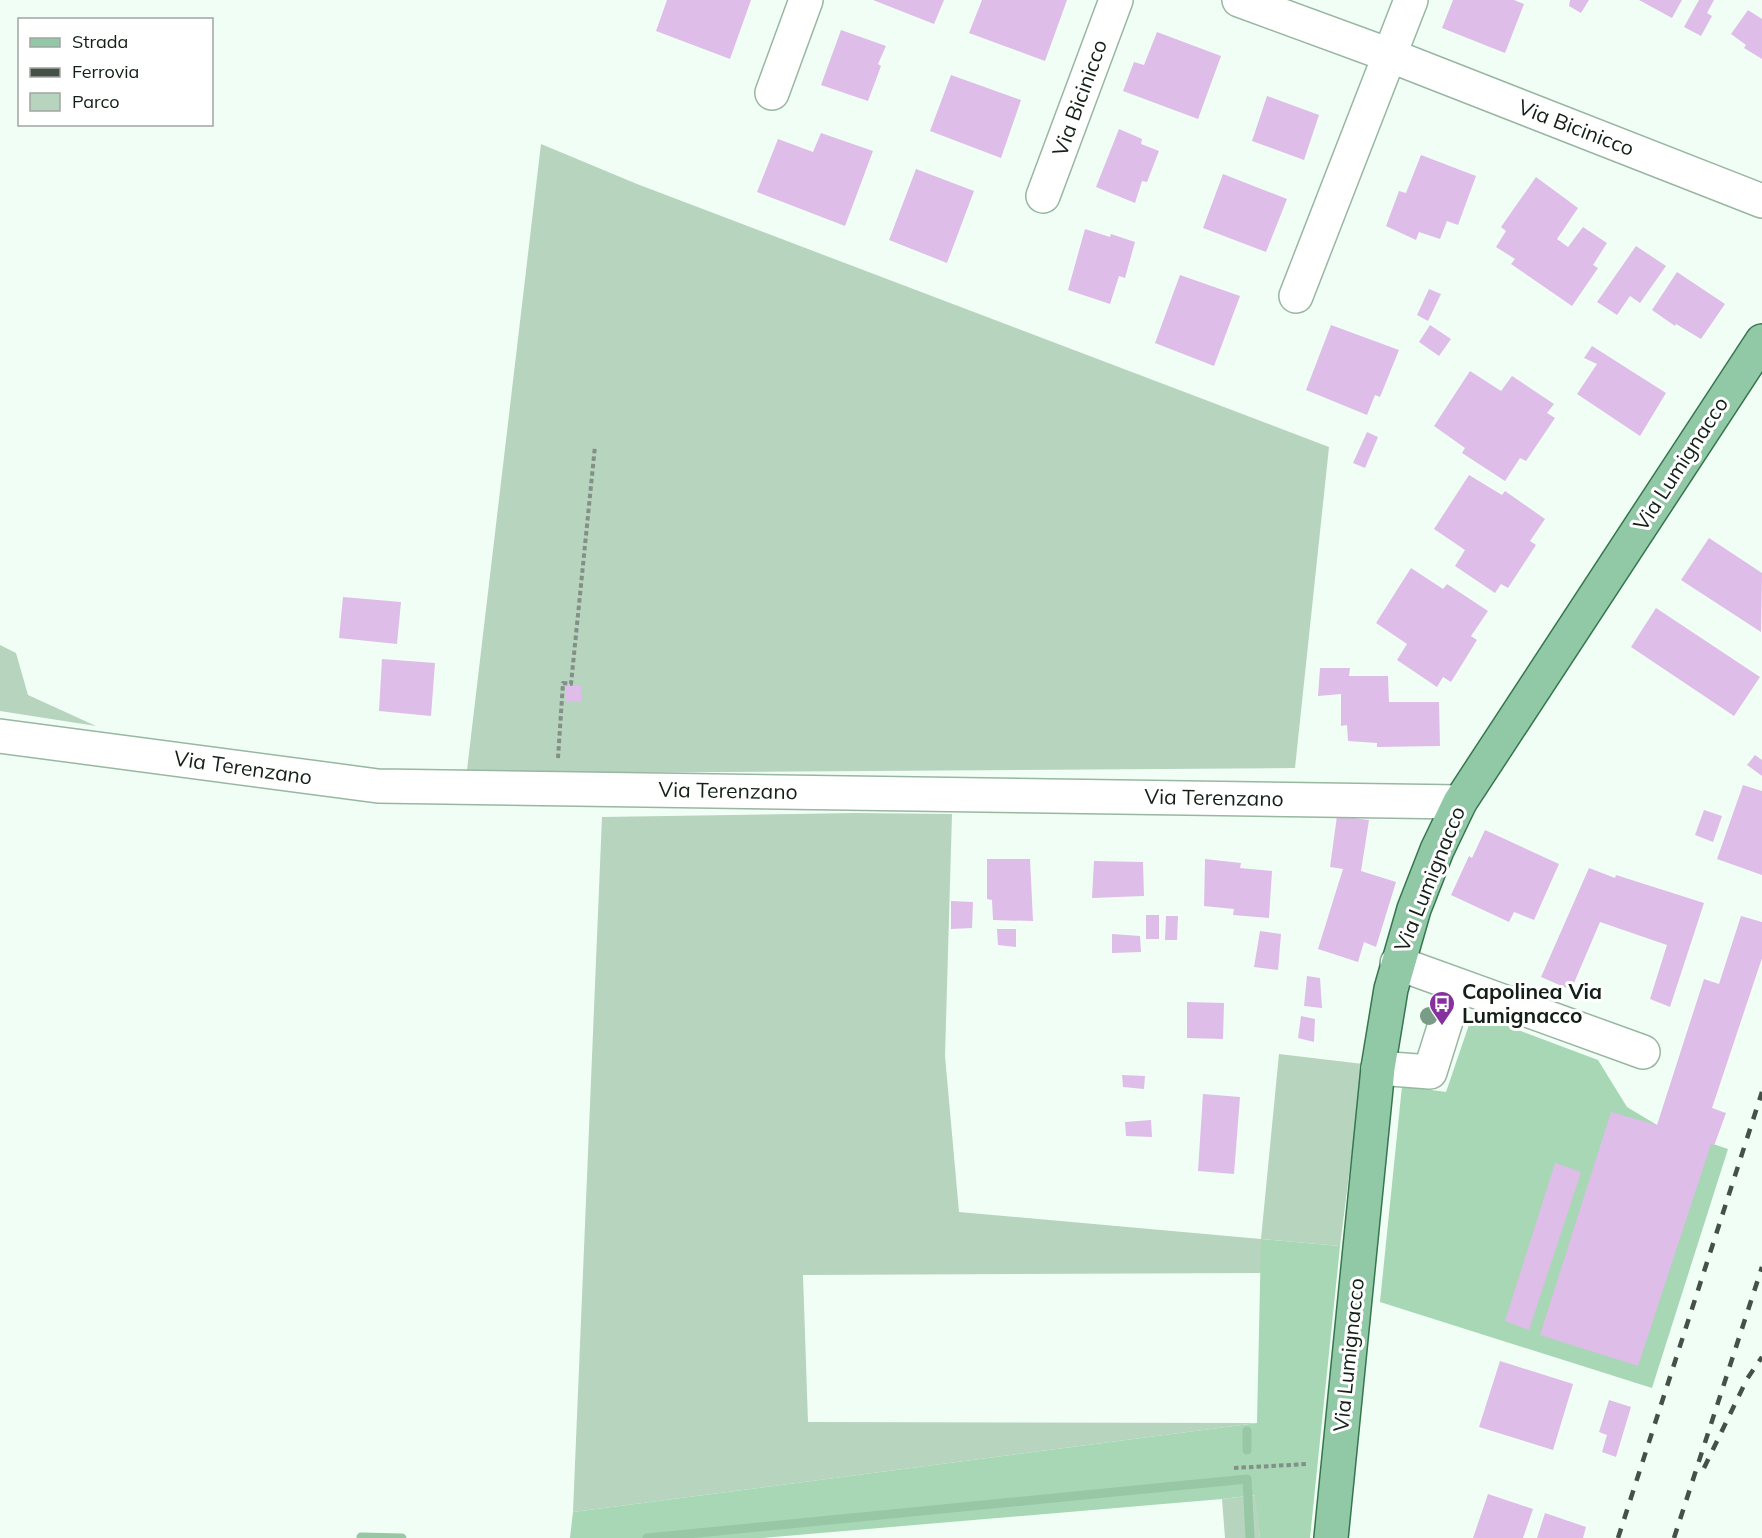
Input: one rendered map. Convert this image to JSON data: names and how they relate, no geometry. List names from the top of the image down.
{
  "streets": {
    "main road": ["Via Lumignacco"],
    "street": ["Via Bicinicco", "Via Terenzano"]
  },
  "crossings": [
    ["Via Lumignacco", "Via Terenzano"]
  ],
  "places": {
    "bus stop": ["Capolinea Via Lumignacco"]
  },
  "legend": ["Strada", "Ferrovia", "Parco"]
}
